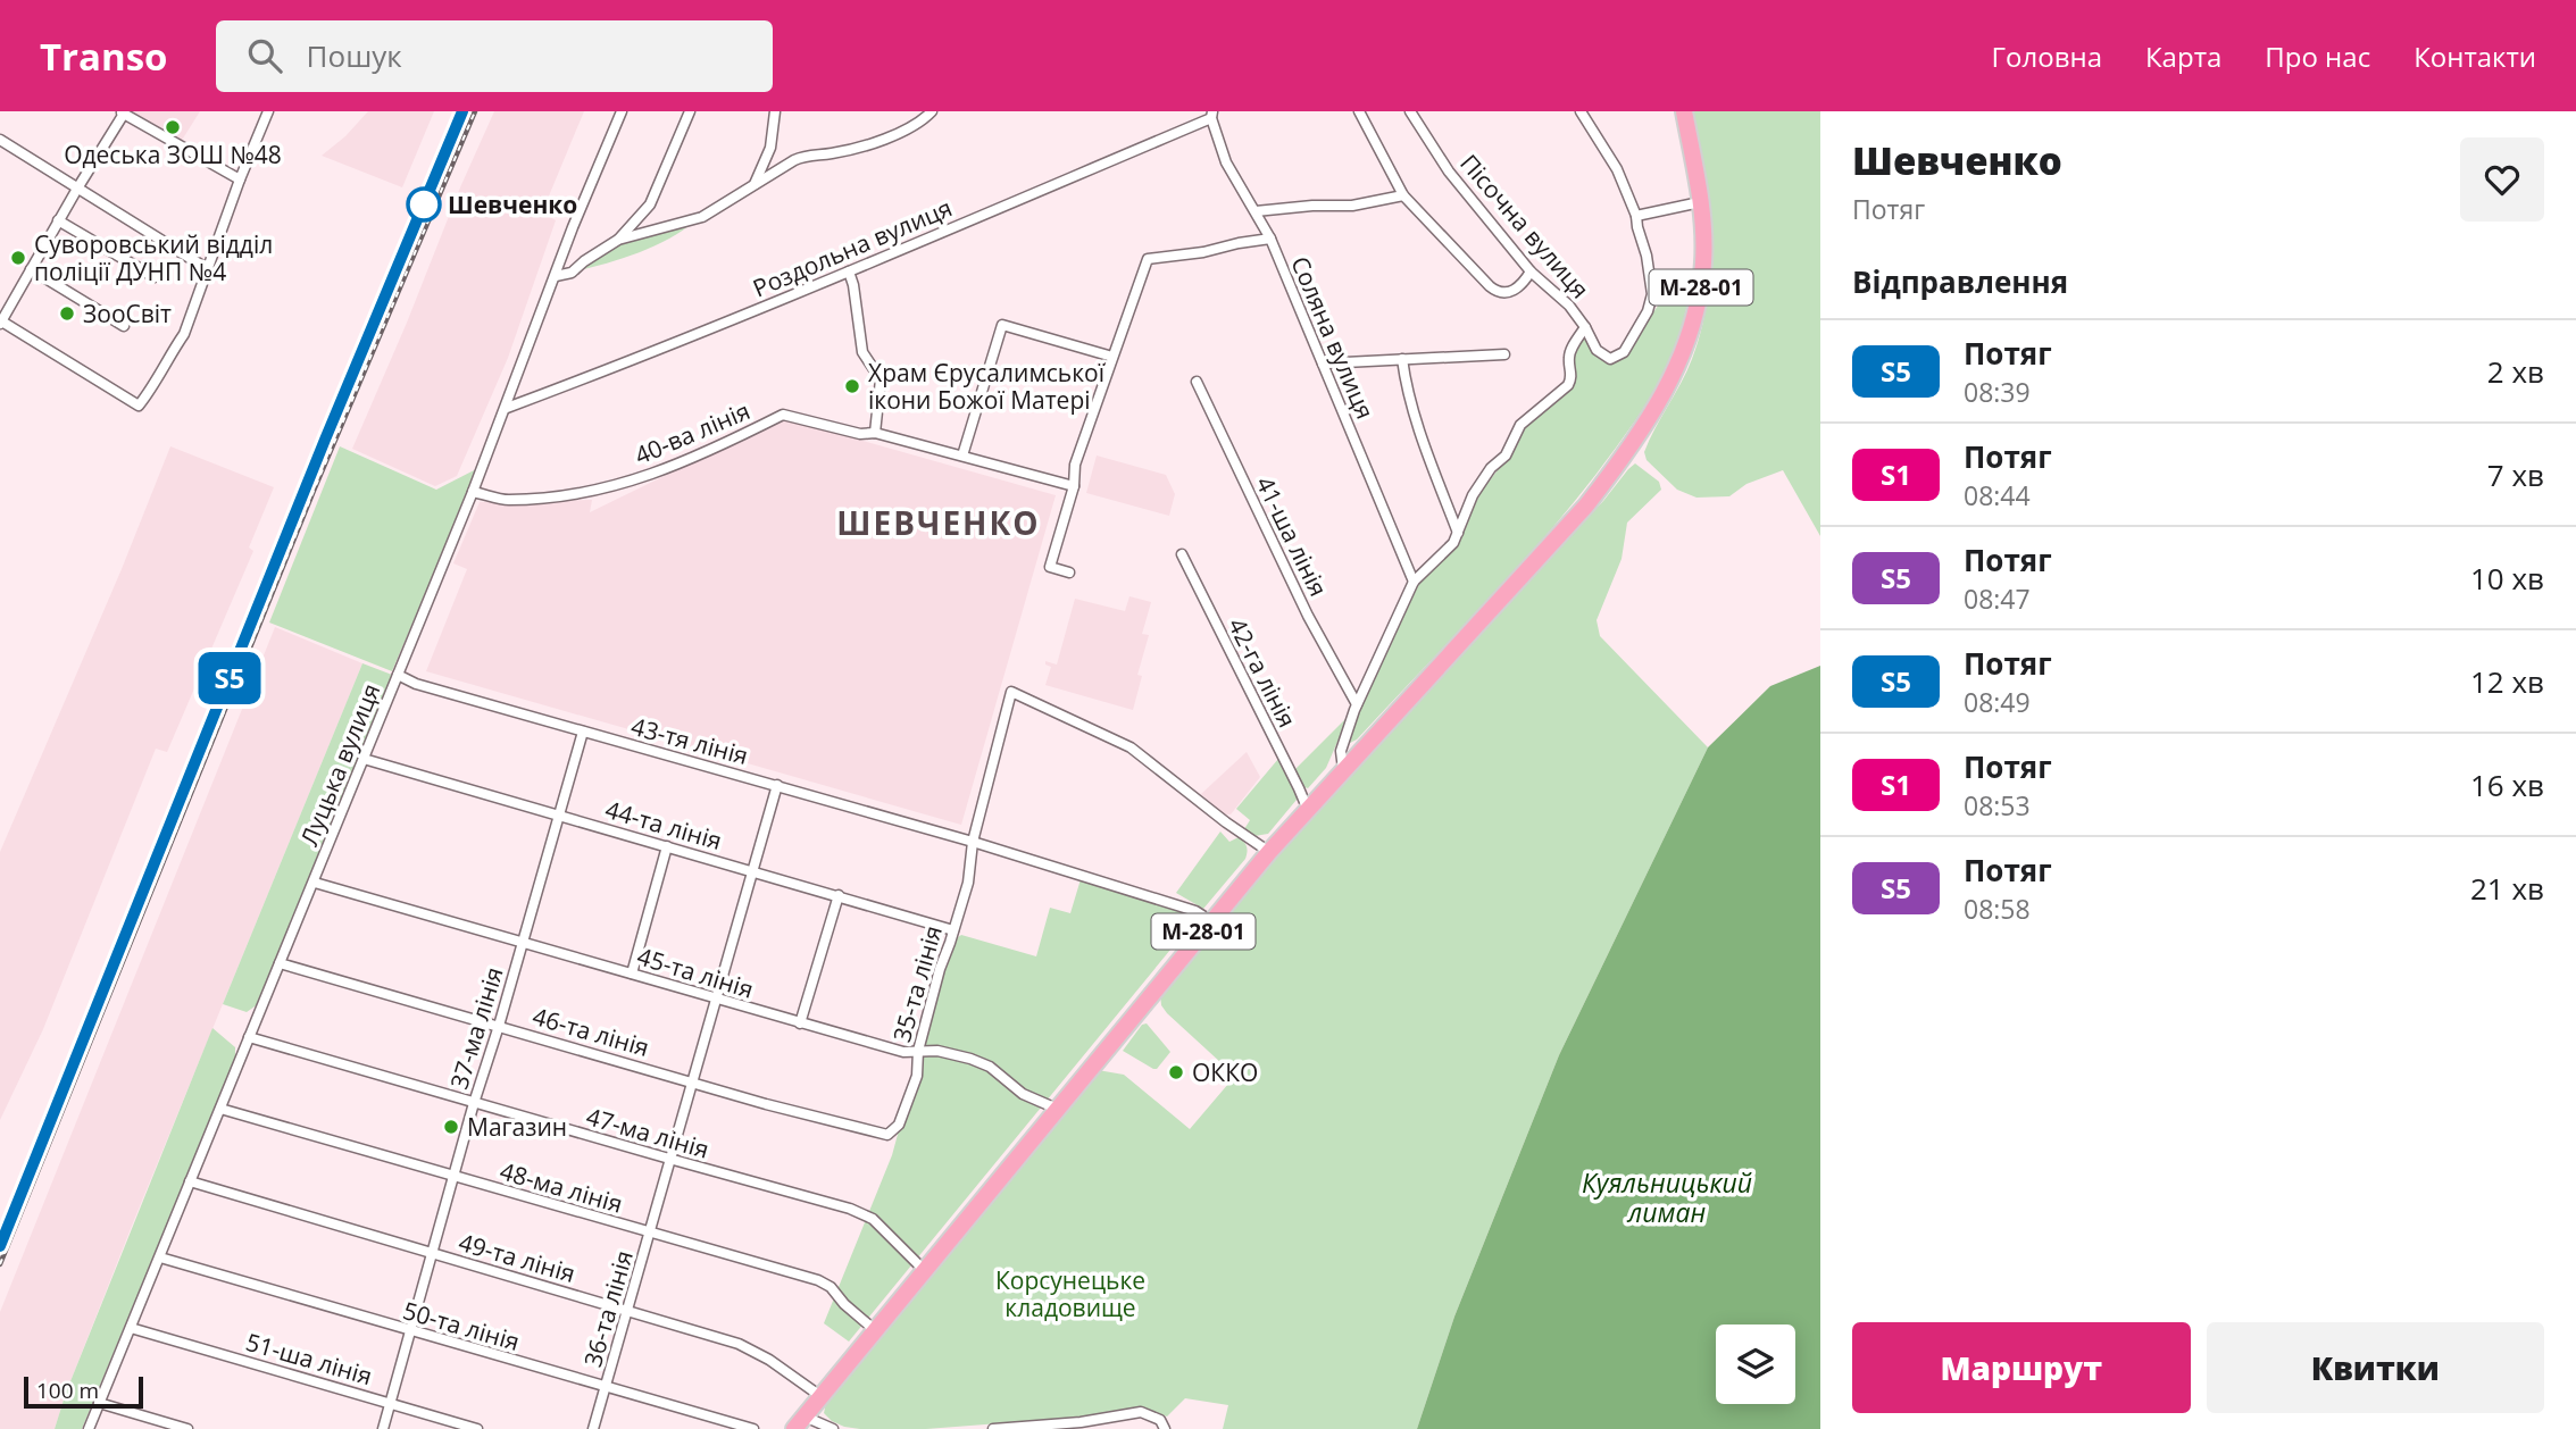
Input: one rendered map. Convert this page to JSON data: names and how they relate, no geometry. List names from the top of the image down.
{
  "streets": {
    "highway": ["М-28-01"],
    "street": [
      "Пісочна вулиця",
      "Роздольна вулиця",
      "Соляна вулиця",
      "40-ва лінія",
      "41-ша лінія",
      "42-га лінія",
      "43-тя лінія",
      "Луцька вулиця",
      "44-та лінія",
      "45-та лінія",
      "35-та лінія",
      "37-ма лінія",
      "46-та лінія",
      "47-ма лінія",
      "48-ма лінія",
      "49-та лінія",
      "36-та лінія",
      "50-та лінія",
      "51-ша лінія"
    ]
  },
  "crossings": [
    ["Роздольна вулиця", "Соляна вулиця"],
    ["Роздольна вулиця", "Луцька вулиця"],
    ["М-28-01", "42-га лінія"],
    ["М-28-01", "43-тя лінія"],
    ["М-28-01", "45-та лінія"],
    ["М-28-01", "47-ма лінія"],
    ["М-28-01", "48-ма лінія"],
    ["М-28-01", "49-та лінія"],
    ["40-ва лінія", "Луцька вулиця"],
    ["43-тя лінія", "Луцька вулиця"],
    ["43-тя лінія", "35-та лінія"],
    ["43-тя лінія", "37-ма лінія"],
    ["43-тя лінія", "36-та лінія"],
    ["Луцька вулиця", "44-та лінія"],
    ["Луцька вулиця", "45-та лінія"],
    ["Луцька вулиця", "46-та лінія"],
    ["Луцька вулиця", "47-ма лінія"],
    ["Луцька вулиця", "48-ма лінія"],
    ["Луцька вулиця", "49-та лінія"],
    ["Луцька вулиця", "50-та лінія"],
    ["Луцька вулиця", "51-ша лінія"],
    ["44-та лінія", "35-та лінія"],
    ["44-та лінія", "37-ма лінія"],
    ["44-та лінія", "36-та лінія"],
    ["45-та лінія", "35-та лінія"],
    ["45-та лінія", "37-ма лінія"],
    ["45-та лінія", "36-та лінія"],
    ["35-та лінія", "46-та лінія"],
    ["37-ма лінія", "46-та лінія"],
    ["37-ма лінія", "47-ма лінія"],
    ["37-ма лінія", "48-ма лінія"],
    ["37-ма лінія", "49-та лінія"],
    ["37-ма лінія", "50-та лінія"],
    ["37-ма лінія", "51-ша лінія"],
    ["46-та лінія", "36-та лінія"],
    ["47-ма лінія", "36-та лінія"],
    ["48-ма лінія", "36-та лінія"],
    ["49-та лінія", "36-та лінія"],
    ["36-та лінія", "50-та лінія"]
  ],
  "districts": ["ШЕВЧЕНКО"],
  "water": ["Куяльницький лиман"],
  "parks": ["Корсунецьке кладовище"],
  "places": [
    "Одеська ЗОШ №48",
    "Шевченко",
    "Суворовський відділ поліції ДУНП №4",
    "ЗооСвіт",
    "Храм Єрусалимської ікони Божої Матері",
    "ОККО",
    "Магазин"
  ],
  "scale_bar": "100 m",
  "page": {
    "header": "Transo",
    "search": "Пошук",
    "nav": [
      "Головна",
      "Карта",
      "Про нас",
      "Контакти"
    ],
    "on_map": "S5",
    "heading": [
      ["Шевченко", "Потяг"],
      "Відправлення"
    ],
    "list": [
      {
        "mark": "S5",
        "name": "Потяг",
        "note": "08:39",
        "value": "2 хв"
      },
      {
        "mark": "S1",
        "name": "Потяг",
        "note": "08:44",
        "value": "7 хв"
      },
      {
        "mark": "S5",
        "name": "Потяг",
        "note": "08:47",
        "value": "10 хв"
      },
      {
        "mark": "S5",
        "name": "Потяг",
        "note": "08:49",
        "value": "12 хв"
      },
      {
        "mark": "S1",
        "name": "Потяг",
        "note": "08:53",
        "value": "16 хв"
      },
      {
        "mark": "S5",
        "name": "Потяг",
        "note": "08:58",
        "value": "21 хв"
      }
    ],
    "buttons": ["Маршрут", "Квитки"],
    "scale": "100 m"
  }
}
